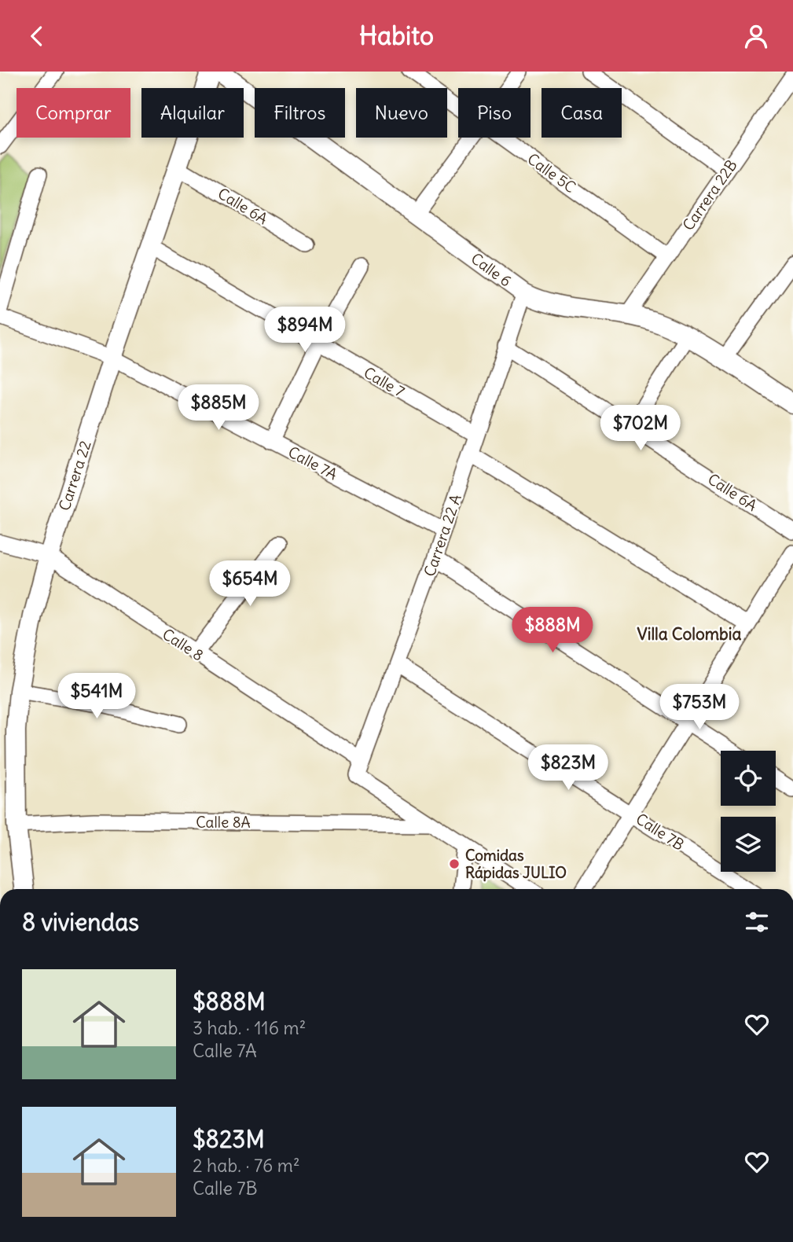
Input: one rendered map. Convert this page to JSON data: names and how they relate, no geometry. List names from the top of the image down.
{
  "streets": {
    "street": [
      "Calle 5C",
      "Carrera 22B",
      "Calle 6A",
      "Calle 6",
      "Calle 7",
      "Calle 7A",
      "Carrera 22",
      "Carrera 22 A",
      "Calle 8",
      "Calle 8A",
      "Calle 7B"
    ]
  },
  "crossings": [
    ["Calle 5C", "Carrera 22B"],
    ["Carrera 22B", "Calle 6"],
    ["Calle 6A", "Carrera 22"],
    ["Calle 6A", "Carrera 22 A"],
    ["Calle 6", "Carrera 22 A"],
    ["Calle 7", "Carrera 22"],
    ["Calle 7", "Carrera 22 A"],
    ["Calle 7A", "Carrera 22"],
    ["Calle 7A", "Carrera 22 A"],
    ["Carrera 22", "Calle 8"],
    ["Carrera 22", "Calle 8A"],
    ["Carrera 22 A", "Calle 8"],
    ["Carrera 22 A", "Calle 7B"],
    ["Calle 8", "Calle 8A"]
  ],
  "districts": ["Villa Colombia"],
  "places": ["Comidas Rápidas JULIO"],
  "page": {
    "header": "Habito",
    "chip": [
      "Comprar",
      "Alquilar",
      "Filtros",
      "Nuevo",
      "Piso",
      "Casa"
    ],
    "price": [
      "$894M",
      "$885M",
      "$702M",
      "$654M",
      "$888M",
      "$541M",
      "$753M",
      "$823M"
    ],
    "heading": "8 viviendas",
    "list": [
      {
        "name": "$888M",
        "note": "3 hab. · 116 m² · Calle 7A"
      },
      {
        "name": "$823M",
        "note": "2 hab. · 76 m² · Calle 7B"
      }
    ]
  }
}
